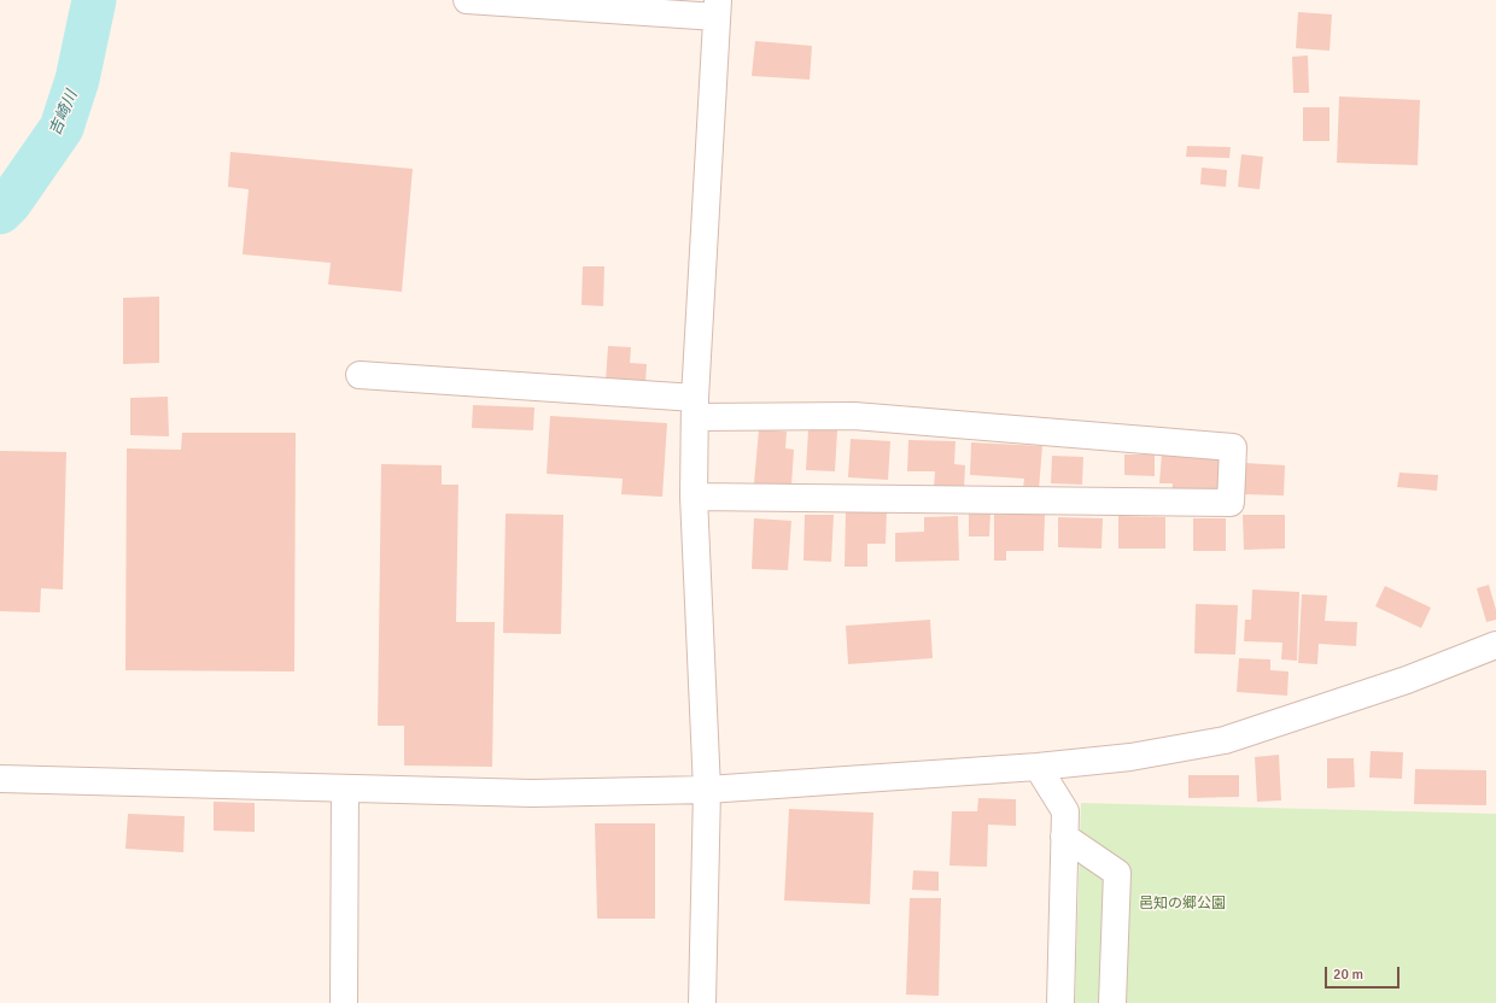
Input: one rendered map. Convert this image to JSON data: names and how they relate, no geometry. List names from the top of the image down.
{
  "water": ["吉崎川"],
  "parks": ["邑知の郷公園"],
  "scale_bar": "20 m"
}
